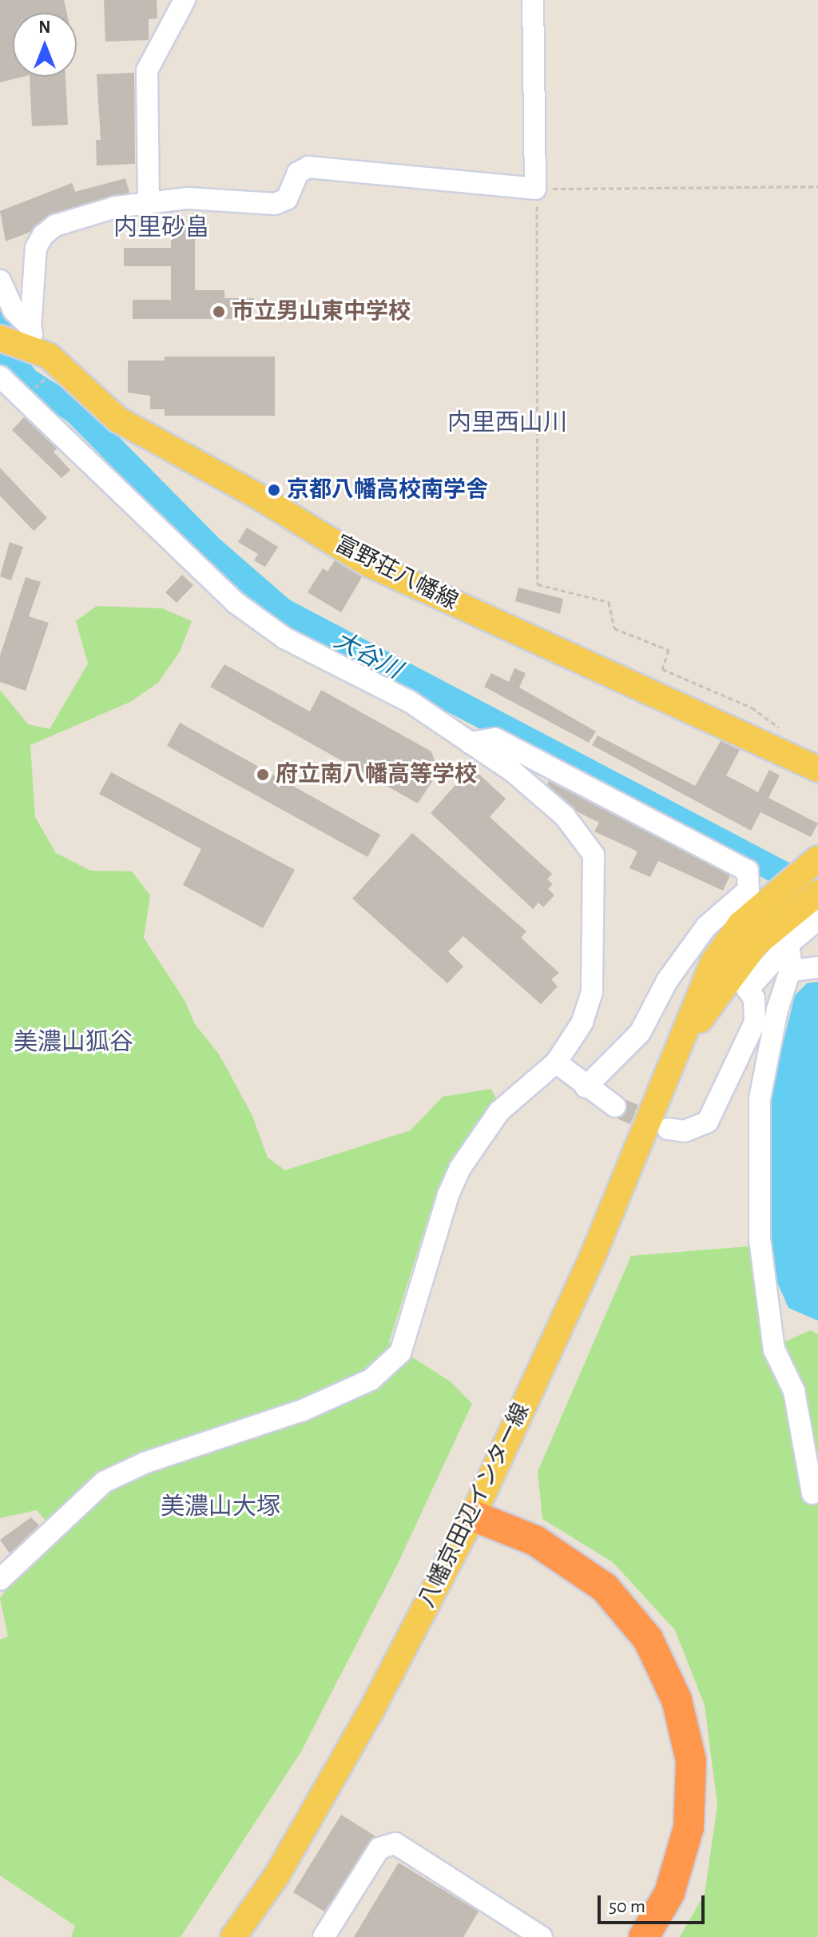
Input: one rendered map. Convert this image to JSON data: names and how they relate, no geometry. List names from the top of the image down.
{
  "streets": {
    "main road": ["富野荘八幡線", "八幡京田辺インター線"]
  },
  "districts": [
    "内里砂畠",
    "内里西山川",
    "美濃山狐谷",
    "美濃山大塚"
  ],
  "water": ["大谷川"],
  "places": ["市立男山東中学校", "京都八幡高校南学舎", "府立南八幡高等学校"],
  "scale_bar": "50 m",
  "north": "top"
}
